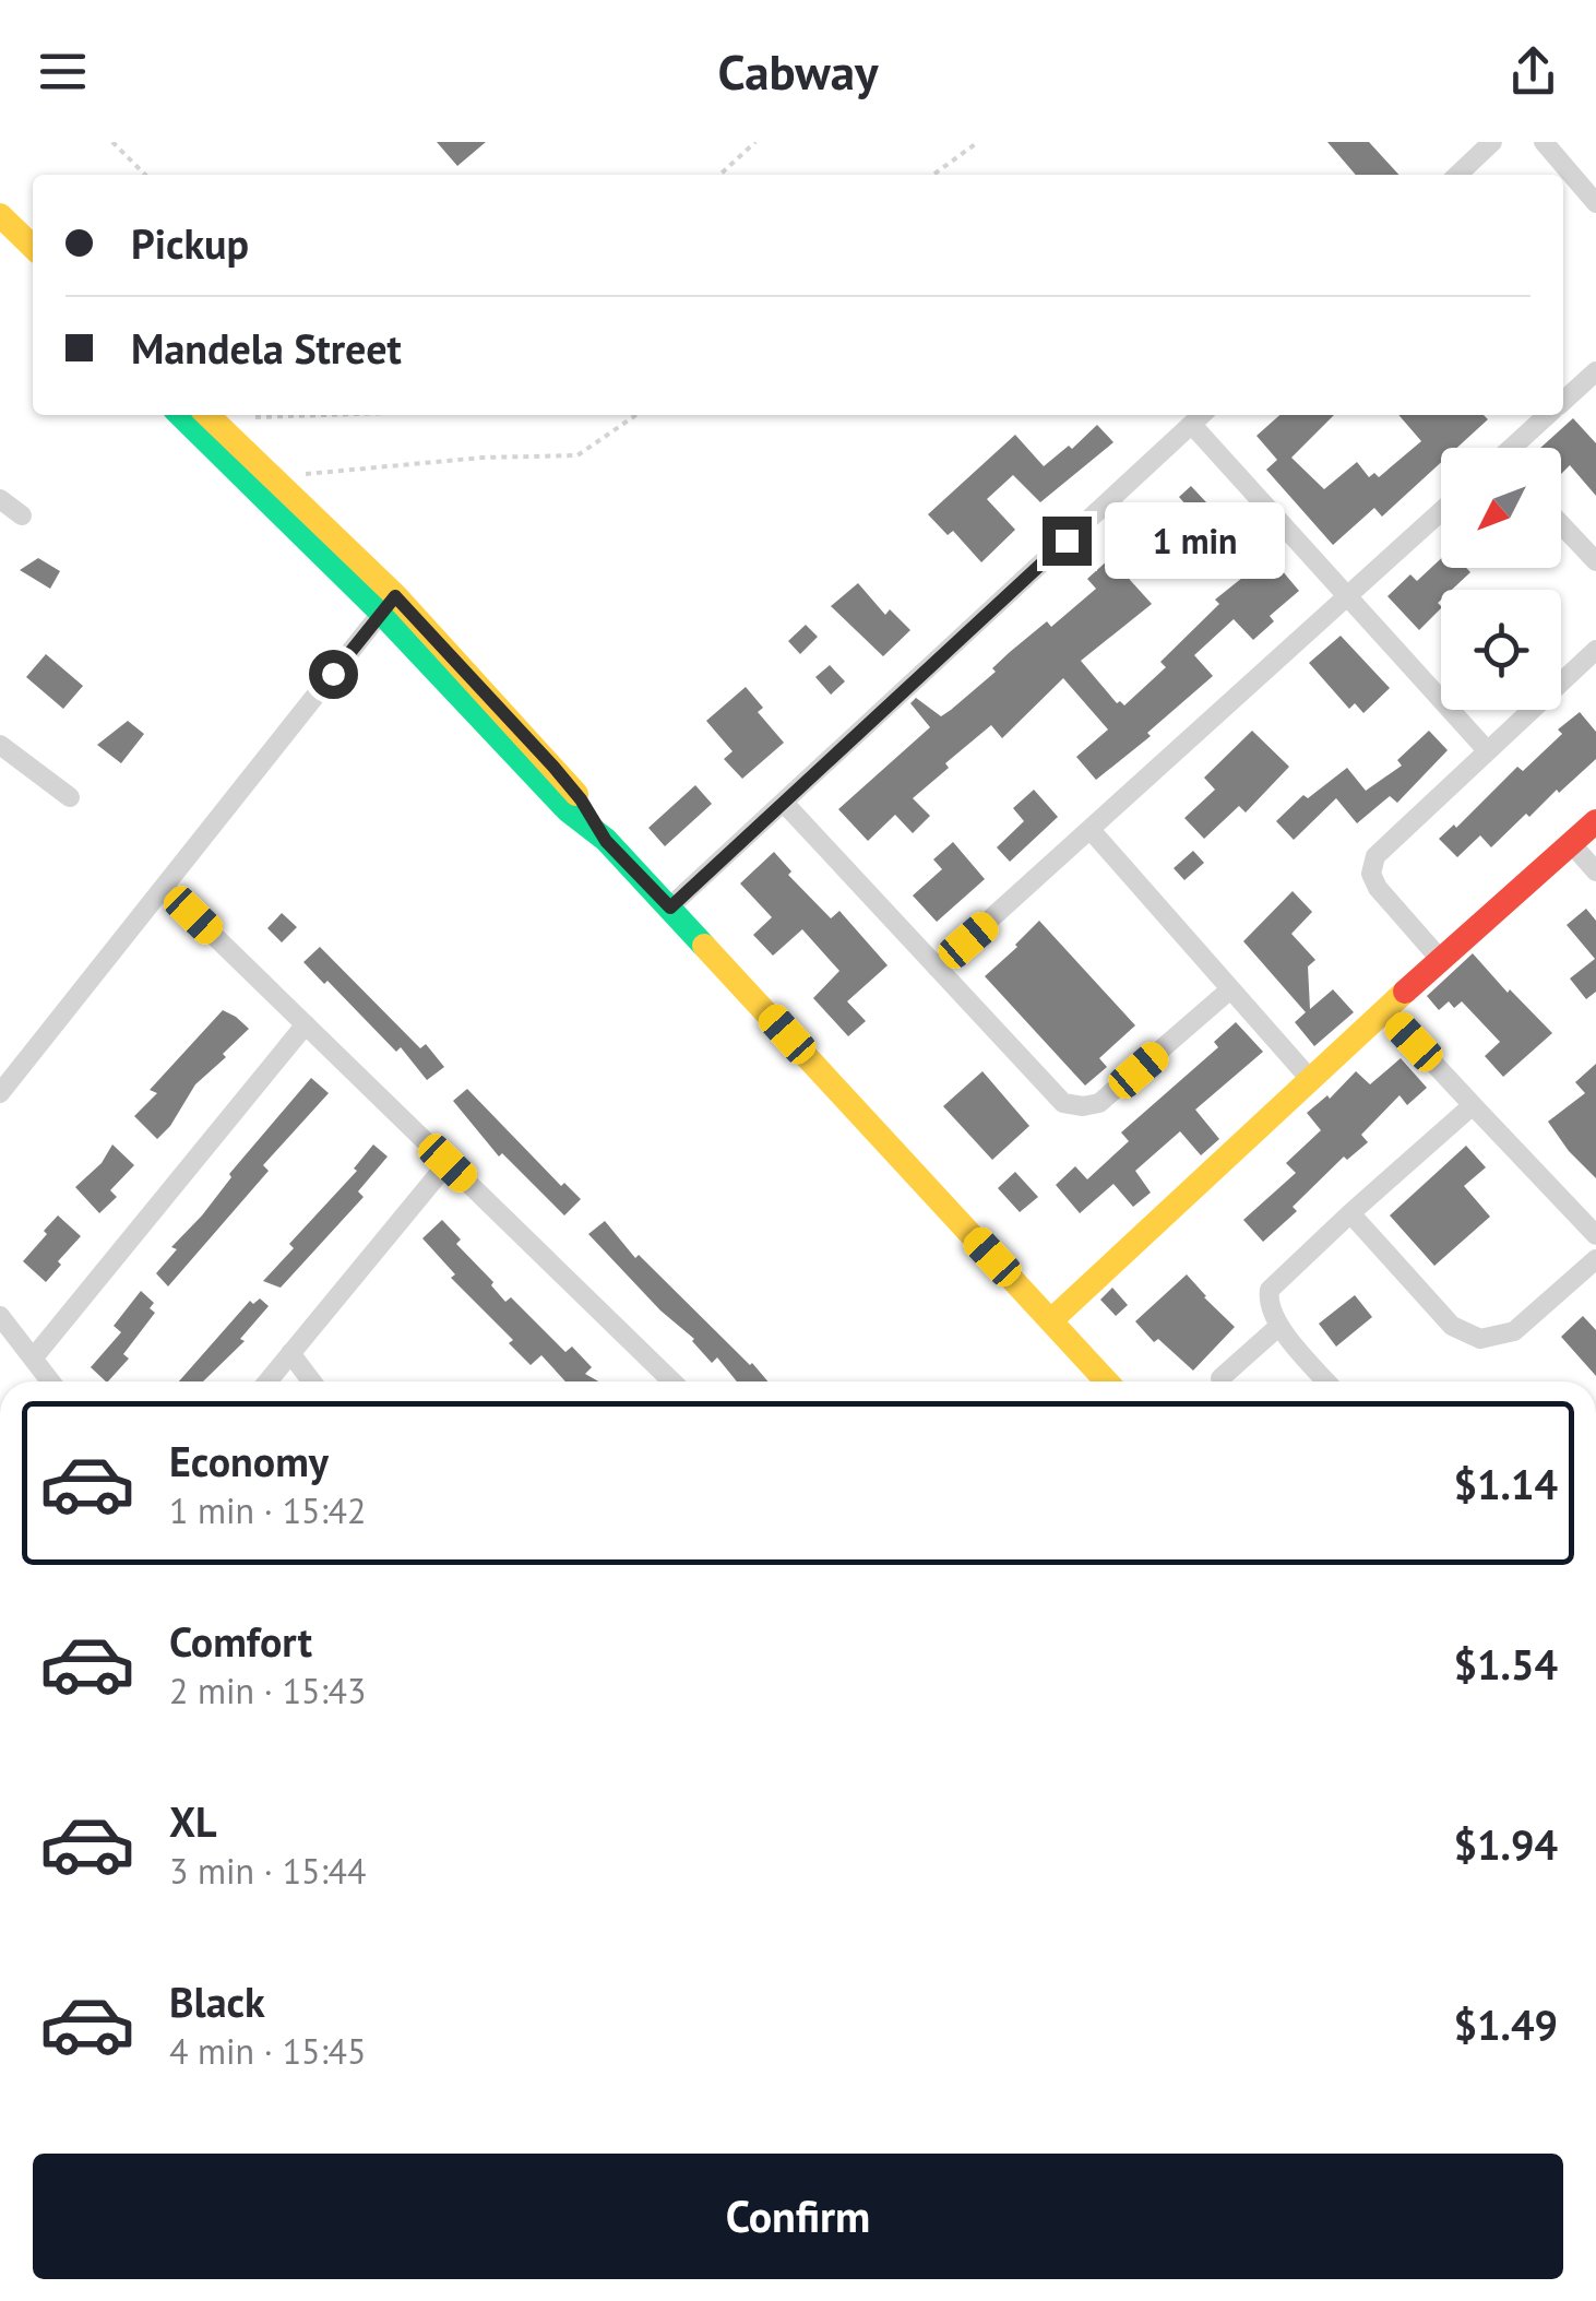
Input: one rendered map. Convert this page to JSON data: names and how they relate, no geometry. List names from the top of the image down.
{
  "north": "bottom left",
  "page": {
    "header": "Cabway",
    "banner": ["Pickup", "Mandela Street"],
    "bubble": "1 min",
    "list": [
      {
        "name": "Economy",
        "note": "1 min · 15:42",
        "value": "$1.14"
      },
      {
        "name": "Comfort",
        "note": "2 min · 15:43",
        "value": "$1.54"
      },
      {
        "name": "XL",
        "note": "3 min · 15:44",
        "value": "$1.94"
      },
      {
        "name": "Black",
        "note": "4 min · 15:45",
        "value": "$1.49"
      }
    ],
    "buttons": "Confirm"
  }
}
